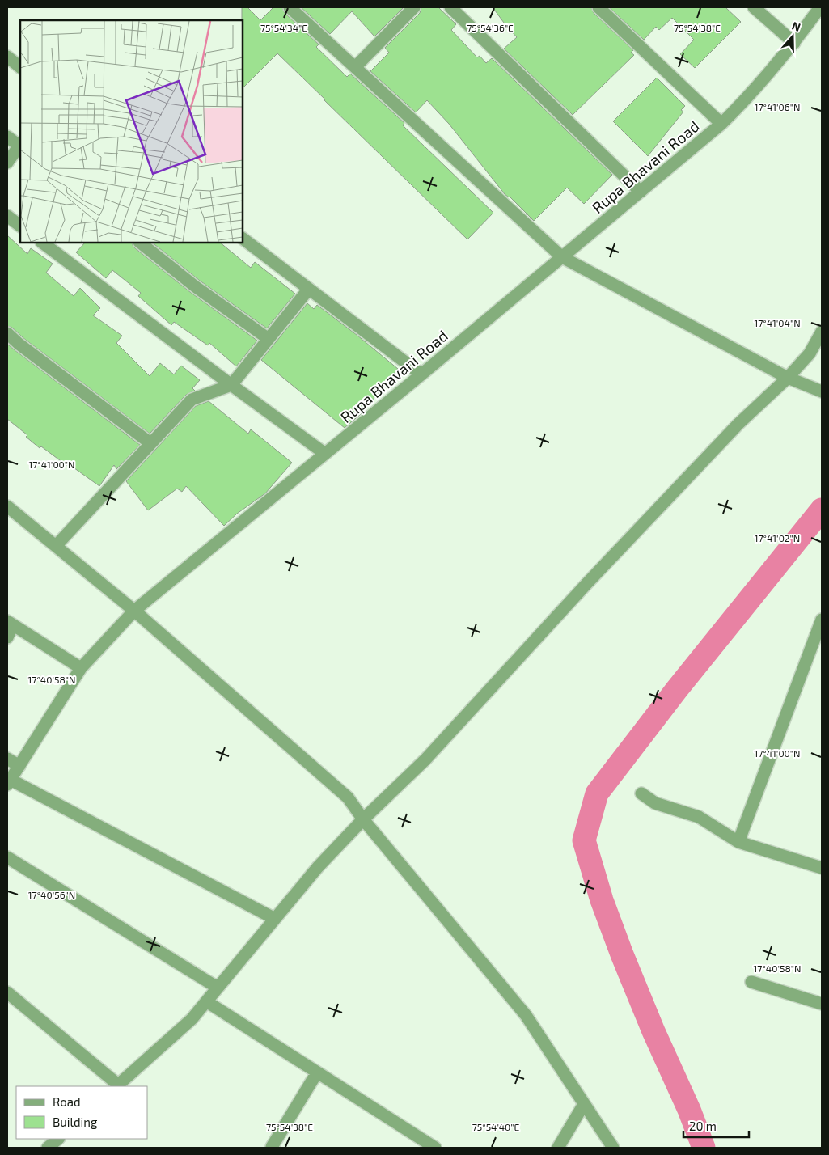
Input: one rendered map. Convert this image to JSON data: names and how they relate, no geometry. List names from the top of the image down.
{
  "streets": {
    "street": ["Rupa Bhavani Road"]
  },
  "legend": ["Road", "Building"],
  "scale_bar": "20 m",
  "north": "top",
  "coordinates": [
    "75°54'34\"E",
    "75°54'36\"E",
    "75°54'38\"E",
    "17°41'06\"N",
    "17°41'04\"N",
    "17°41'00\"N",
    "17°41'02\"N",
    "17°40'58\"N",
    "17°40'56\"N",
    "75°54'40\"E"
  ]
}
